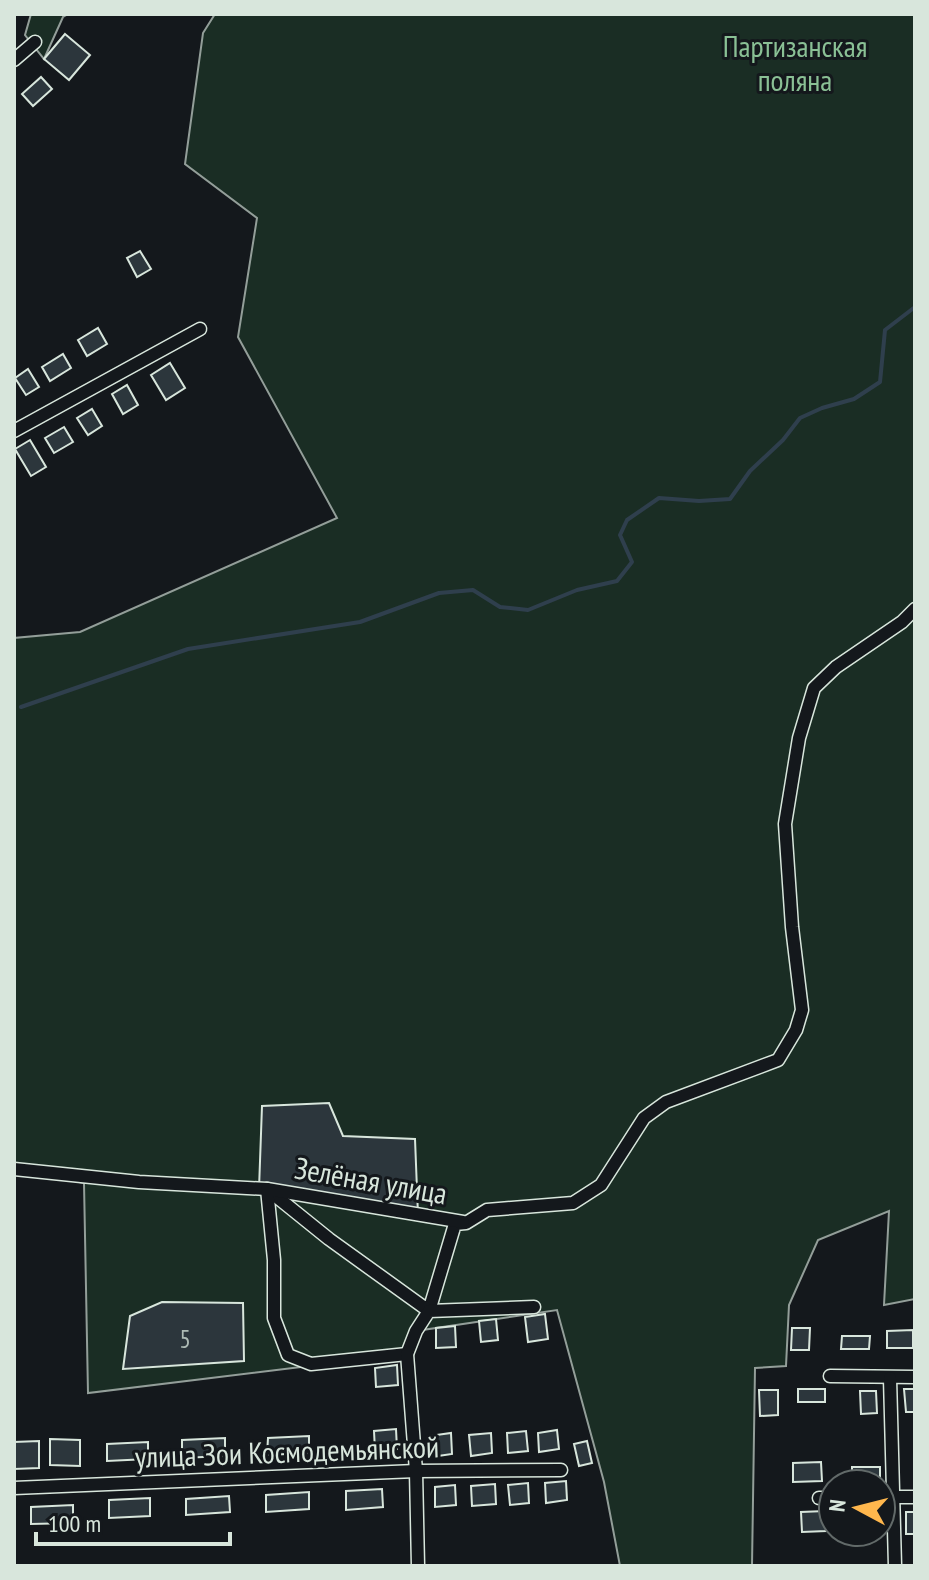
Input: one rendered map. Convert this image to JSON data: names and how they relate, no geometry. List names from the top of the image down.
{
  "streets": {
    "street": ["Зелёная улица", "улица Зои Космодемьянской"]
  },
  "parks": ["Партизанская поляна"],
  "house_numbers": ["5"],
  "scale_bar": "100 m",
  "north": "left"
}
